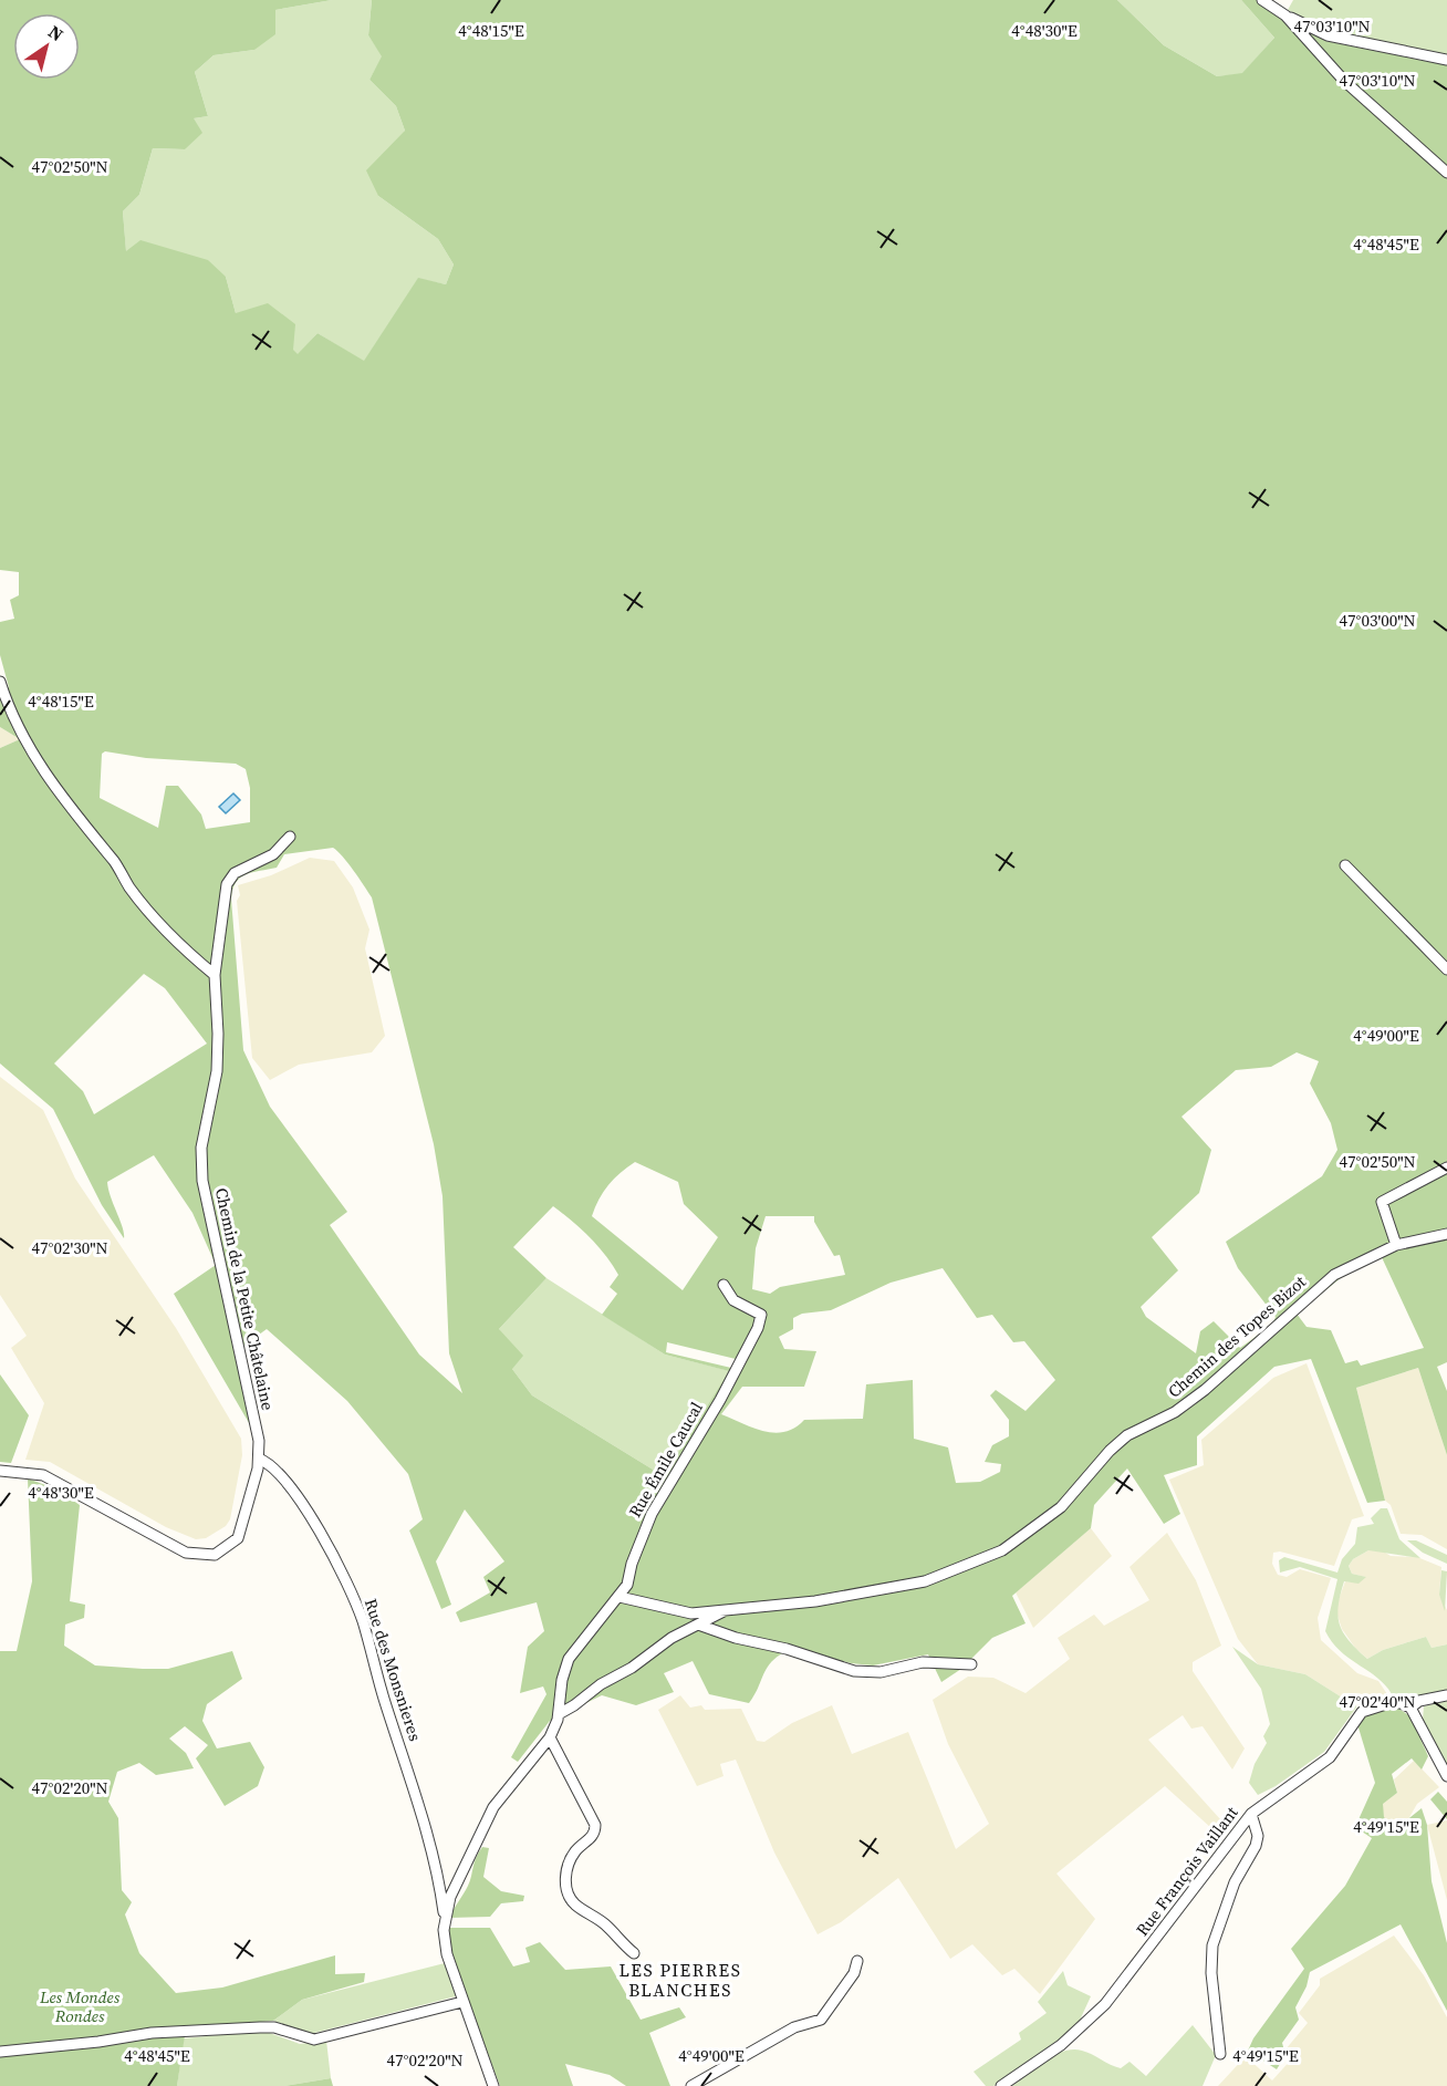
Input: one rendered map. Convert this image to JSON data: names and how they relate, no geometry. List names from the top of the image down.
{
  "streets": {
    "street": [
      "Chemin de la Petite Châtelaine",
      "Chemin des Topes Bizot",
      "Rue Émile Caucal",
      "Rue des Monsnieres",
      "Rue François Vaillant"
    ]
  },
  "crossings": [
    ["Chemin de la Petite Châtelaine", "Rue des Monsnieres"],
    ["Chemin des Topes Bizot", "Rue Émile Caucal"],
    ["Rue Émile Caucal", "Rue des Monsnieres"]
  ],
  "districts": ["LES PIERRES BLANCHES"],
  "parks": ["Les Mondes Rondes"],
  "north": "top right",
  "coordinates": [
    "47°03'10\"N",
    "4°48'15\"E",
    "4°48'30\"E",
    "47°02'50\"N",
    "4°48'45\"E",
    "47°03'00\"N",
    "4°49'00\"E",
    "47°02'30\"N",
    "47°02'40\"N",
    "47°02'20\"N",
    "4°49'15\"E"
  ]
}
